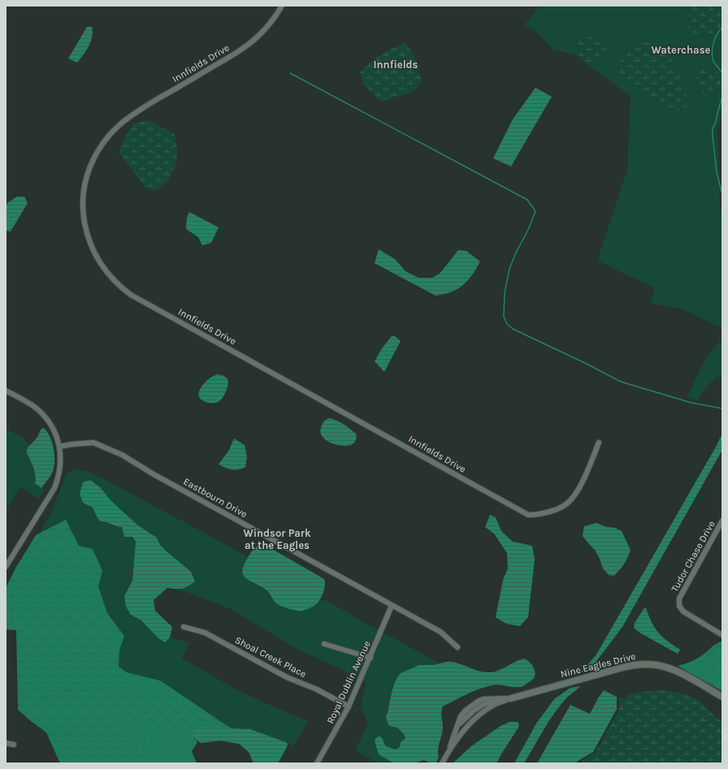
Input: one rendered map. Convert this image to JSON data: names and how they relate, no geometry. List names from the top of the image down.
{
  "streets": {
    "street": [
      "Innfields Drive",
      "Eastbourn Drive",
      "Tudor Chase Drive",
      "Shoal Creek Place",
      "Nine Eagles Drive",
      "Royal Dublin Avenue"
    ]
  },
  "crossings": [
    ["Eastbourn Drive", "Royal Dublin Avenue"],
    ["Shoal Creek Place", "Royal Dublin Avenue"]
  ],
  "districts": ["Waterchase", "Innfields", "Windsor Park at the Eagles"]
}
